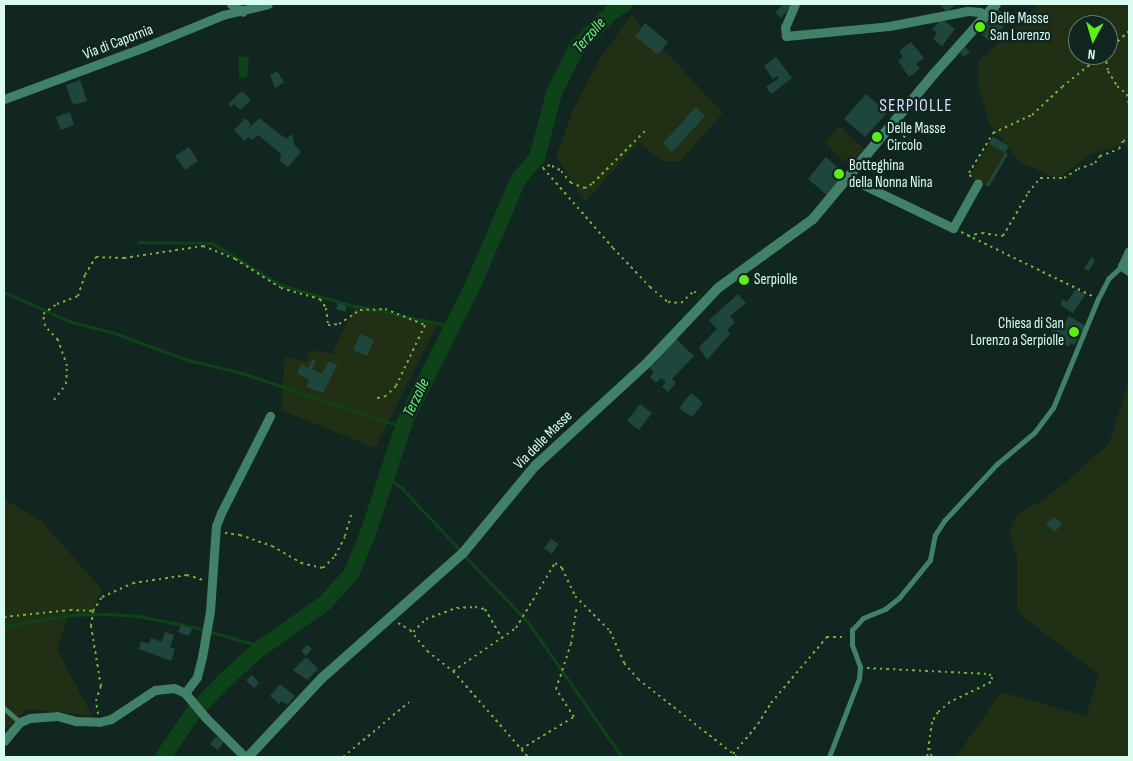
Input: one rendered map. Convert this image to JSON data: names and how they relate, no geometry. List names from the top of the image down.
{
  "streets": {
    "street": ["Via di Capornia", "Via delle Masse"]
  },
  "districts": ["SERPIOLLE"],
  "water": ["Terzolle"],
  "places": [
    "Delle Masse San Lorenzo",
    "Delle Masse Circolo",
    "Botteghina della Nonna Nina",
    "Serpiolle",
    "Chiesa di San Lorenzo a Serpiolle"
  ],
  "north": "bottom"
}
